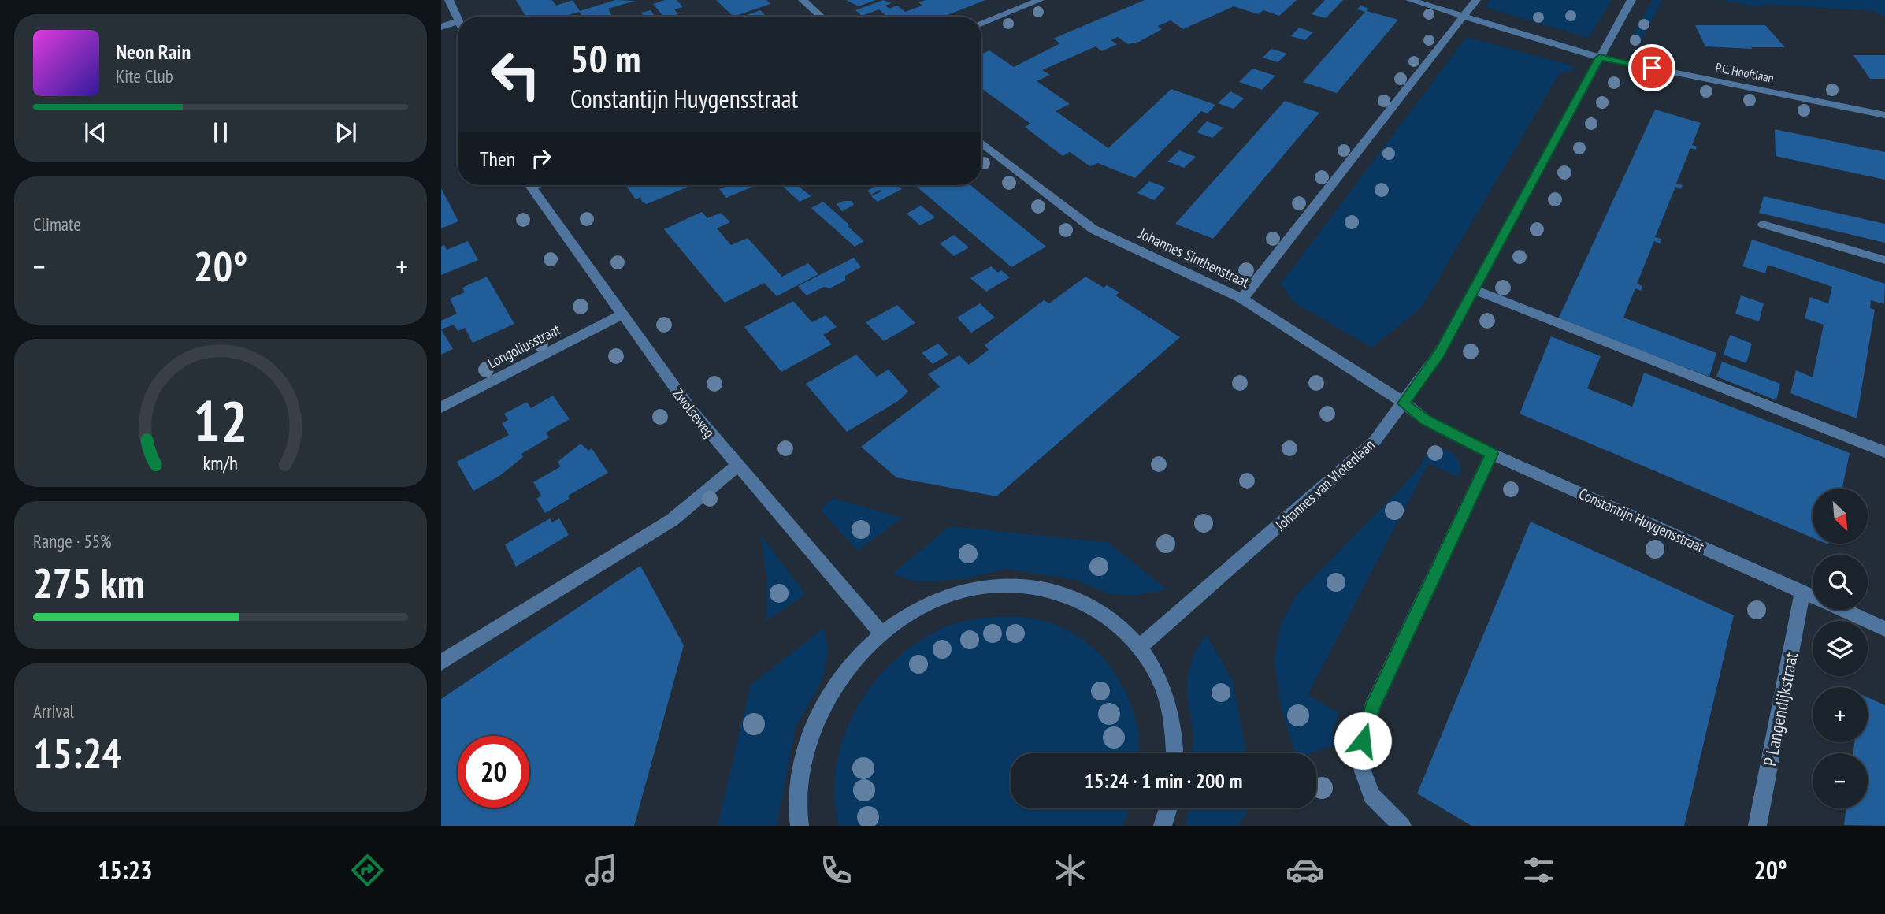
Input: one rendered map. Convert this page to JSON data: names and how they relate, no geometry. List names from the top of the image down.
{
  "streets": {
    "street": [
      "P.C. Hooftlaan",
      "Johannes Sinthenstraat",
      "Longoliusstraat",
      "Zwolseweg",
      "Johannes van Vlotenlaan",
      "Constantijn Huygensstraat",
      "P Langendijkstraat"
    ]
  },
  "crossings": [
    ["P.C. Hooftlaan", "Johannes van Vlotenlaan"],
    ["Johannes Sinthenstraat", "Johannes van Vlotenlaan"],
    ["Johannes Sinthenstraat", "Constantijn Huygensstraat"],
    ["Longoliusstraat", "Zwolseweg"],
    ["Johannes van Vlotenlaan", "Constantijn Huygensstraat"],
    ["Constantijn Huygensstraat", "P Langendijkstraat"]
  ],
  "north": "bottom right",
  "page": {
    "turn": ["50 m", "Constantijn Huygensstraat"],
    "song": ["Neon Rain", "Kite Club"],
    "then": "Then",
    "tile": [
      "Climate",
      ["Range · 55%", "275 km"],
      ["Arrival", "15:24"]
    ],
    "heat": ["−", "20°", "+"],
    "map_buttons": ["+", "−"],
    "limit": "20",
    "trip": "15:24 · 1 min · 200 m",
    "tabs": ["15:23", "20°"],
    "gauge": ["12", "km/h"]
  }
}
